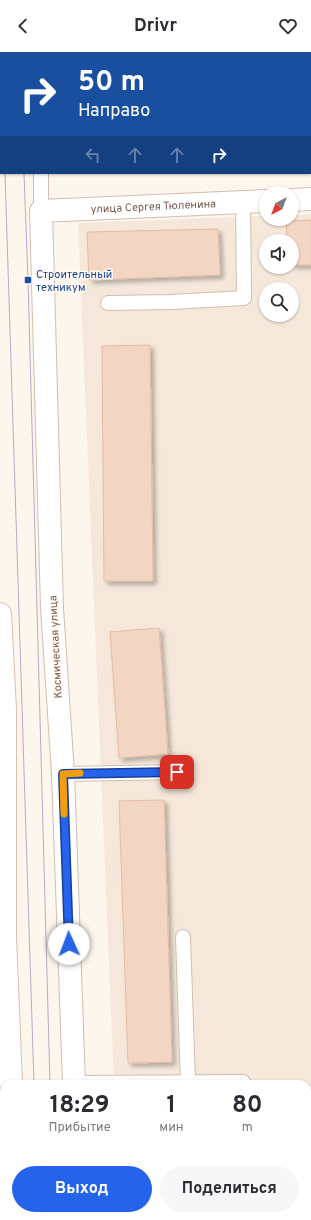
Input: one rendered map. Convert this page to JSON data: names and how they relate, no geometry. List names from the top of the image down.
{
  "streets": {
    "street": ["улица Сергея Тюленина", "Космическая улица"]
  },
  "crossings": [
    ["улица Сергея Тюленина", "Космическая улица"]
  ],
  "places": {
    "transit": ["Строительный техникум"]
  },
  "north": "bottom left",
  "page": {
    "header": "Drivr",
    "turn": ["50 m", "Направо"],
    "eta": [
      "18:29",
      "Прибытие",
      "1",
      "мин",
      "80",
      "m"
    ],
    "buttons": ["Выход", "Поделиться"]
  }
}
